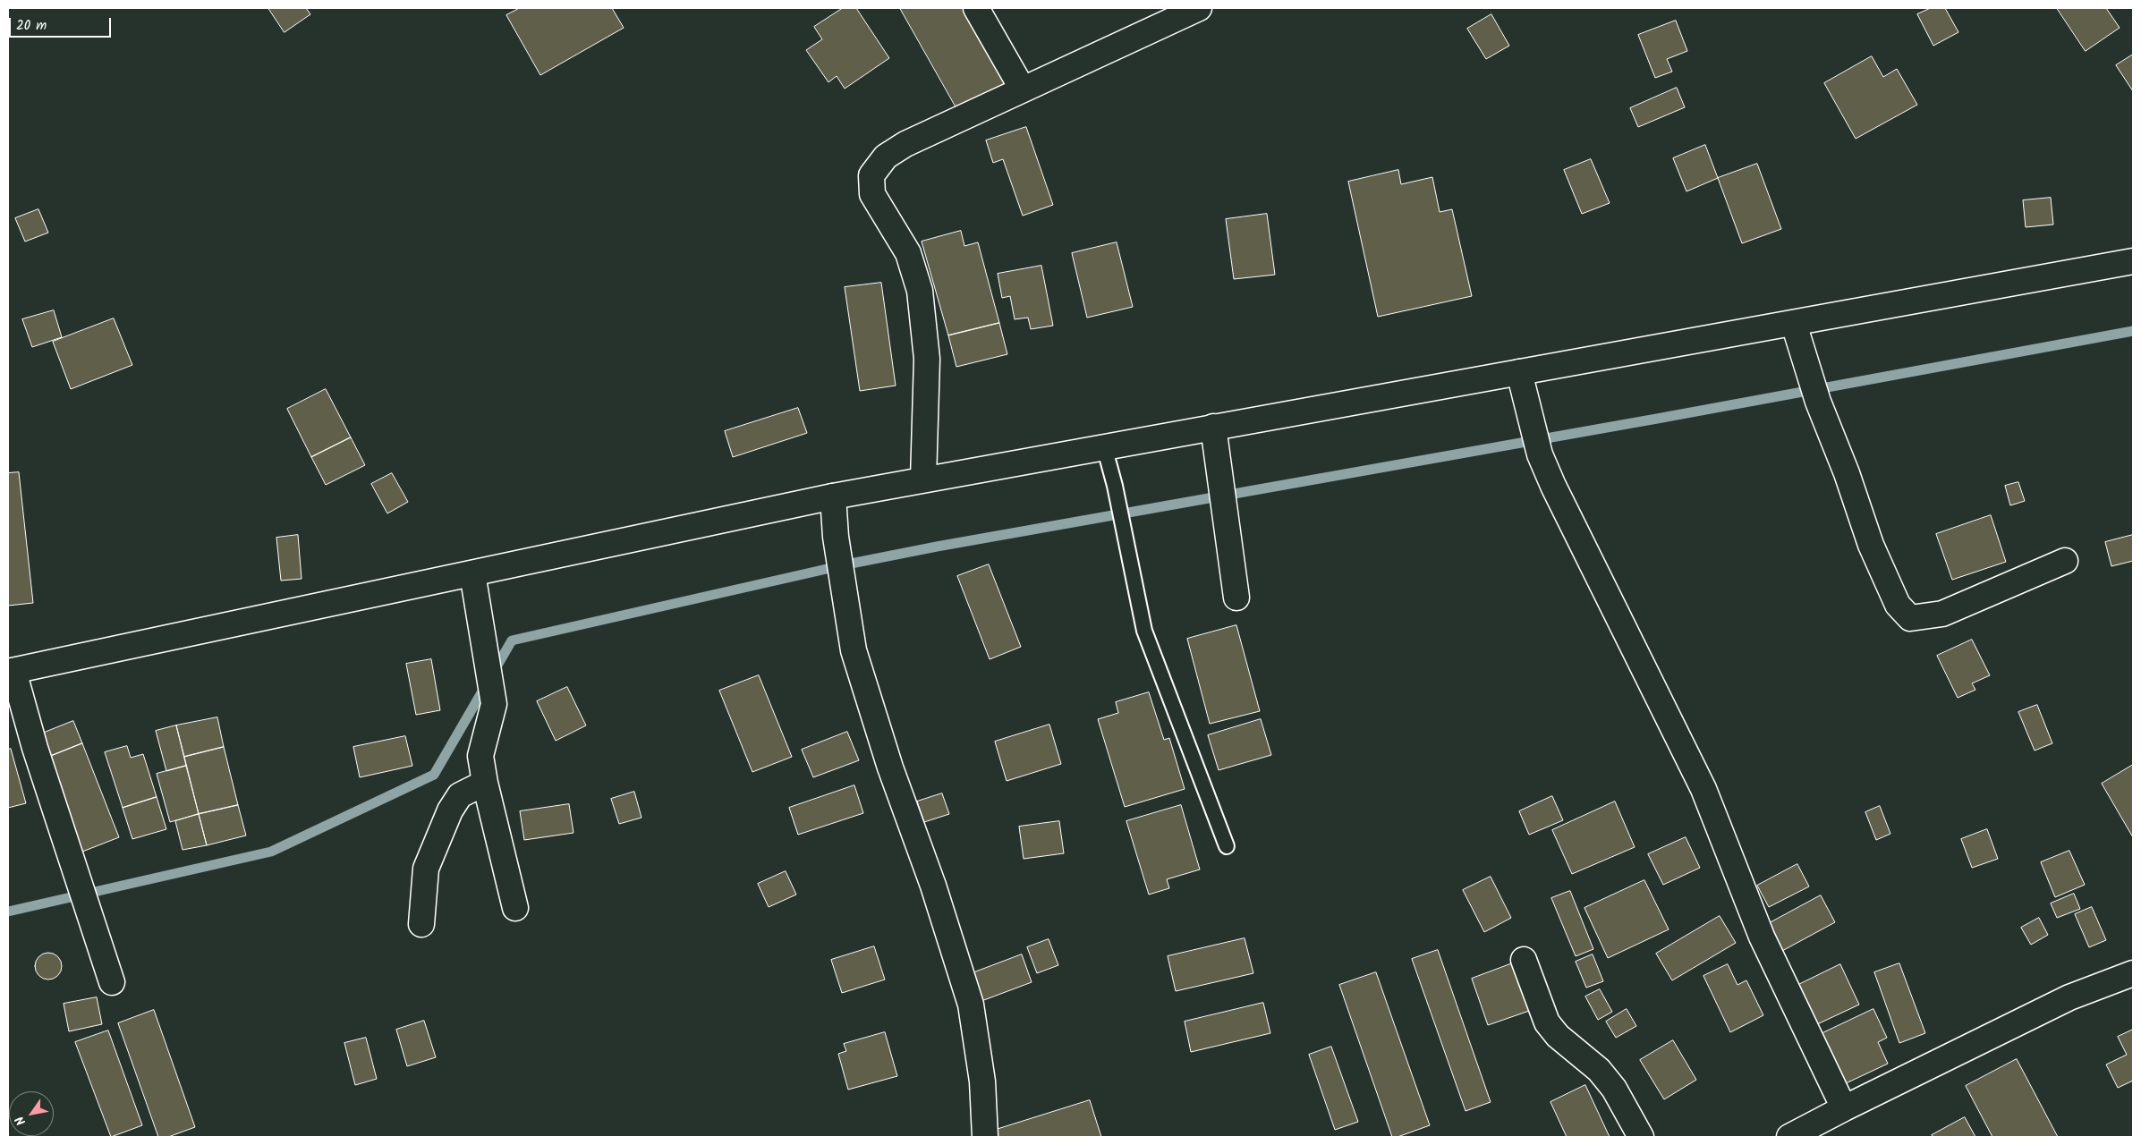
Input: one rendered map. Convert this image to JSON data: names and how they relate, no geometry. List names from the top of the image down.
{
  "scale_bar": "20 m",
  "north": "bottom left"
}
